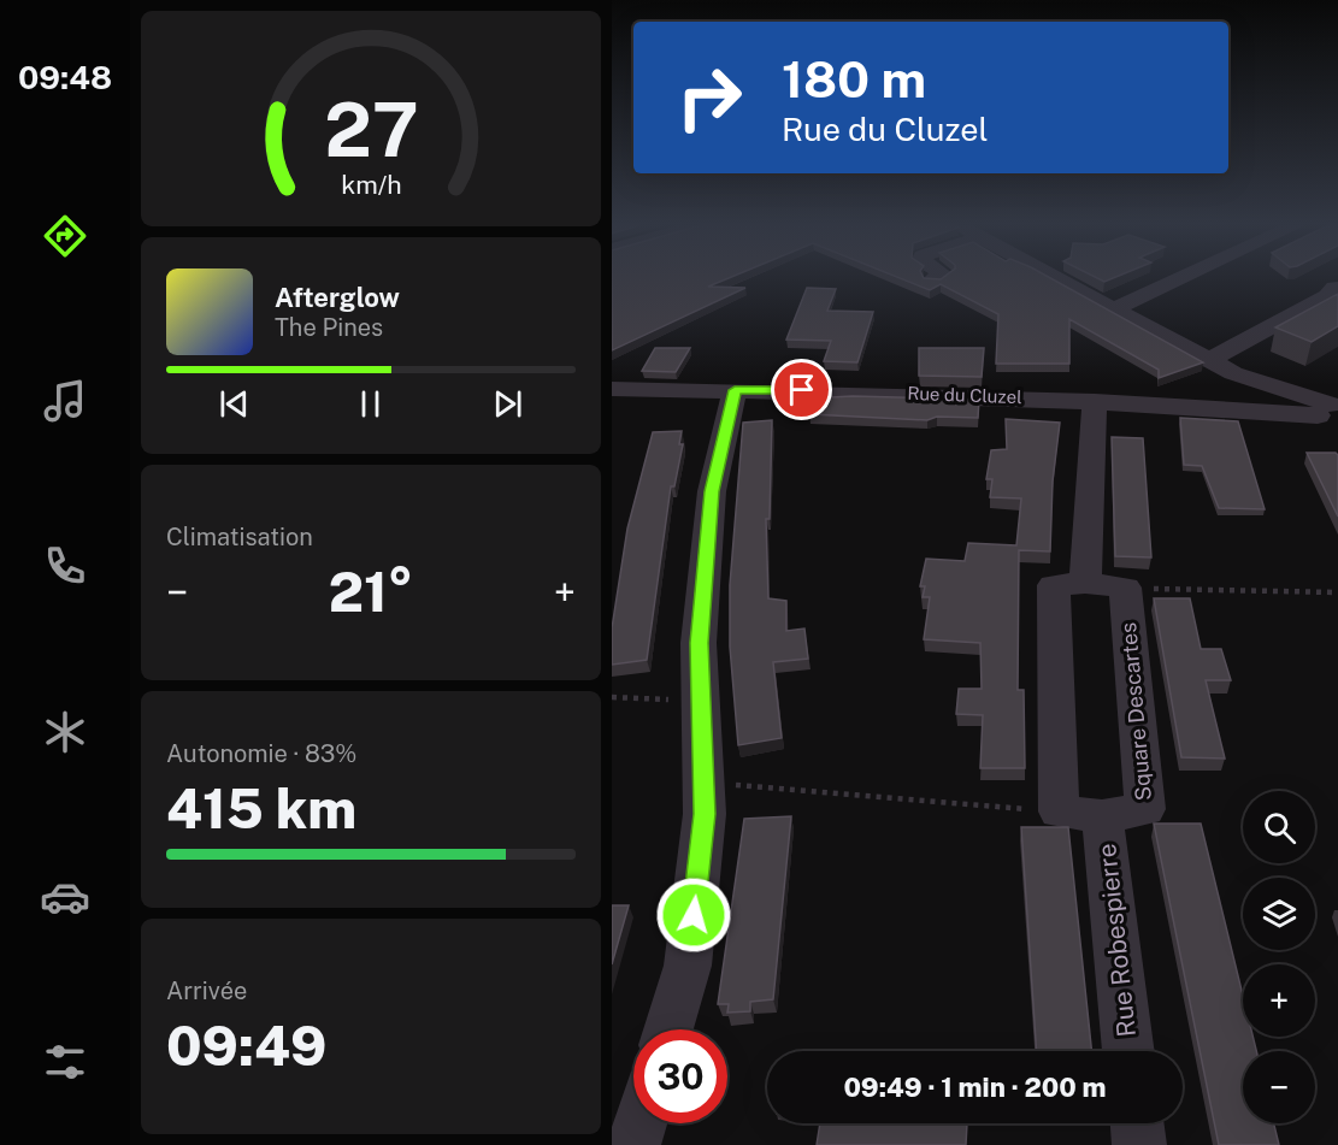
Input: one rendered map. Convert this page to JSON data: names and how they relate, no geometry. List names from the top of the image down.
{
  "streets": {
    "street": ["Rue du Cluzel", "Square Descartes", "Rue Robespierre"]
  },
  "crossings": [
    ["Square Descartes", "Rue Robespierre"]
  ],
  "page": {
    "tabs": "09:48",
    "turn": ["180 m", "Rue du Cluzel"],
    "song": ["Afterglow", "The Pines"],
    "tile": [
      "Climatisation",
      ["Autonomie · 83%", "415 km"],
      ["Arrivée", "09:49"]
    ],
    "heat": ["−", "21°", "+"],
    "map_buttons": ["+", "−"],
    "limit": "30",
    "trip": "09:49 · 1 min · 200 m",
    "gauge": ["27", "km/h"]
  }
}
